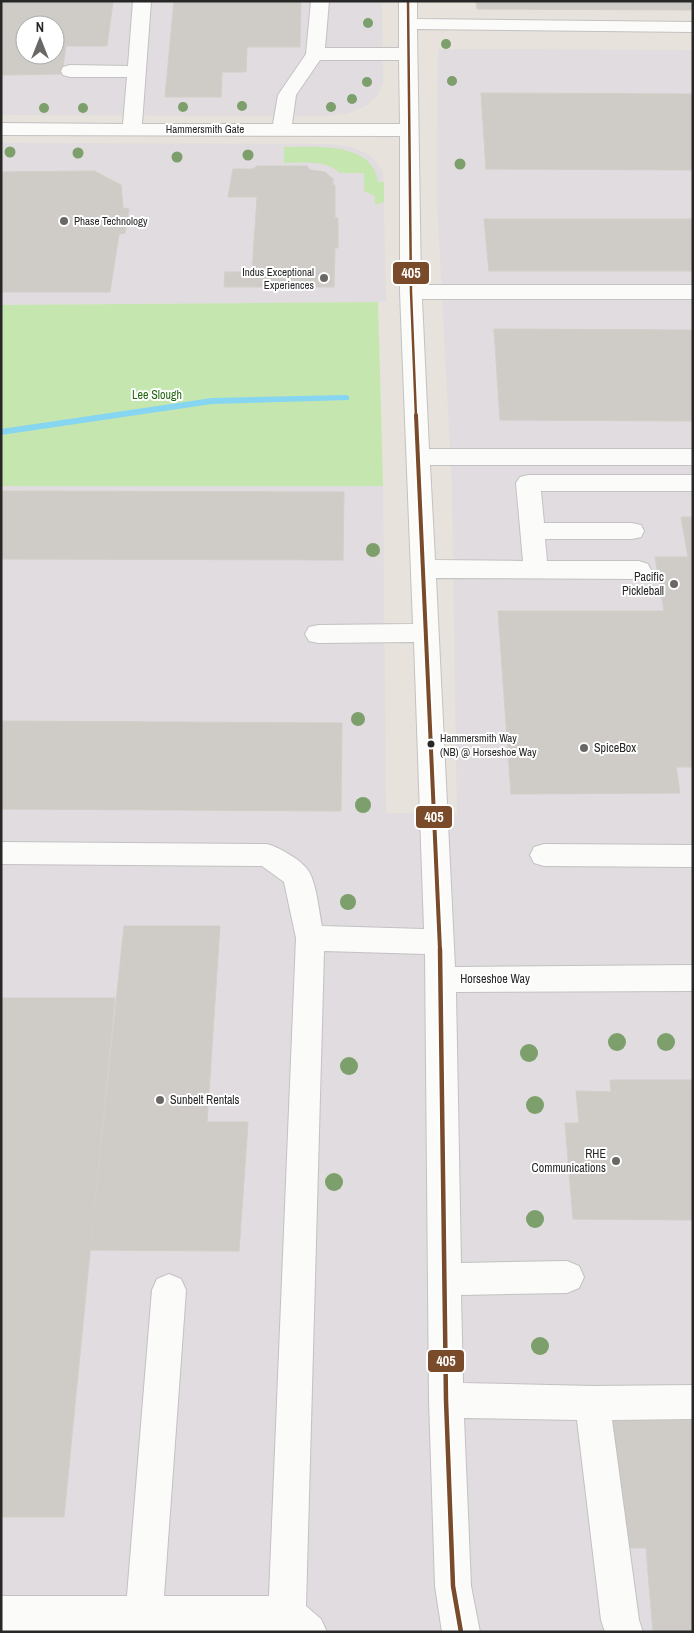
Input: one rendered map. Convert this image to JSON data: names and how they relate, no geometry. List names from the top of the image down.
{
  "streets": {
    "street": ["Hammersmith Gate", "Horseshoe Way"]
  },
  "parks": ["Lee Slough"],
  "places": [
    "Phase Technology",
    "Indus Exceptional Experiences",
    "Pacific Pickleball",
    "Hammersmith Way (NB) @ Horseshoe Way",
    "SpiceBox",
    "Sunbelt Rentals",
    "RHE Communications"
  ],
  "lines": ["transit line 405"],
  "north": "top"
}
